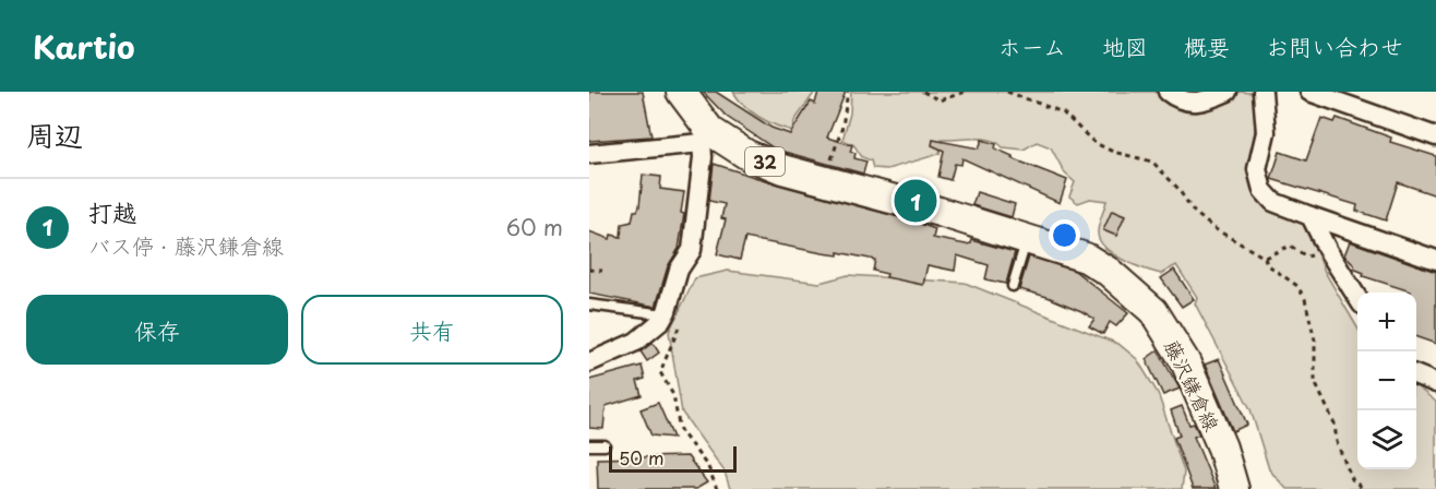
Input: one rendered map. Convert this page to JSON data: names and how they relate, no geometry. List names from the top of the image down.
{
  "streets": {
    "main road": ["32", "藤沢鎌倉線"]
  },
  "scale_bar": "50 m",
  "page": {
    "header": "Kartio",
    "nav": [
      "ホーム",
      "地図",
      "概要",
      "お問い合わせ"
    ],
    "heading": "周辺",
    "list": [
      {
        "mark": "1",
        "name": "打越",
        "note": "バス停 · 藤沢鎌倉線",
        "value": "60 m"
      }
    ],
    "pins": "1",
    "buttons": ["保存", "共有"],
    "map_buttons": ["+", "−"],
    "scale": "50 m"
  }
}
